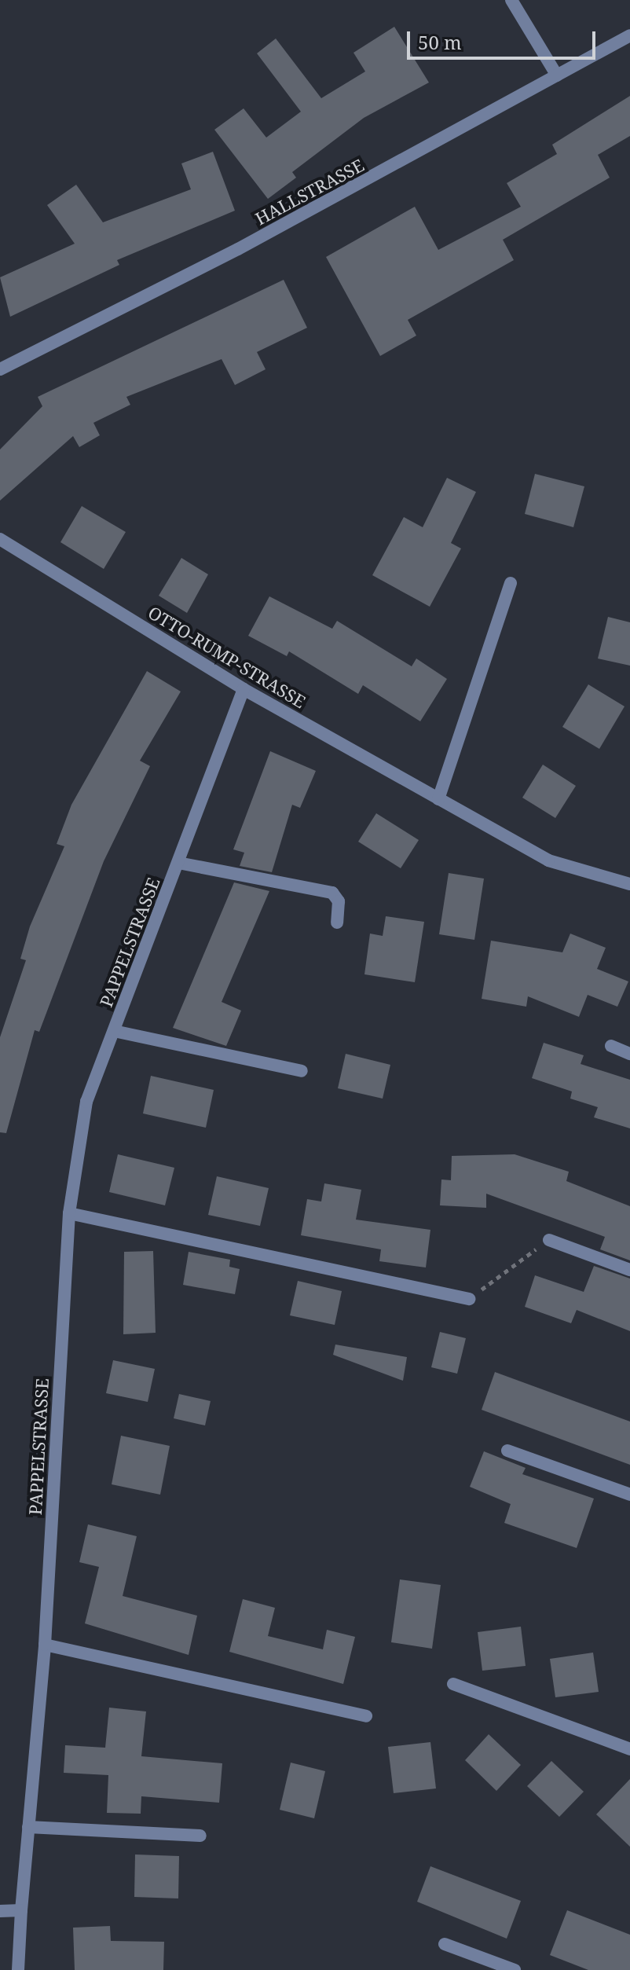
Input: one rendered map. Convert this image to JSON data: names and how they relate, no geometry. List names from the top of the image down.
{
  "streets": {
    "street": ["HALLSTRASSE", "OTTO-RUMP-STRASSE", "PAPPELSTRASSE"]
  },
  "crossings": [
    ["OTTO-RUMP-STRASSE", "PAPPELSTRASSE"]
  ],
  "scale_bar": "50 m"
}
